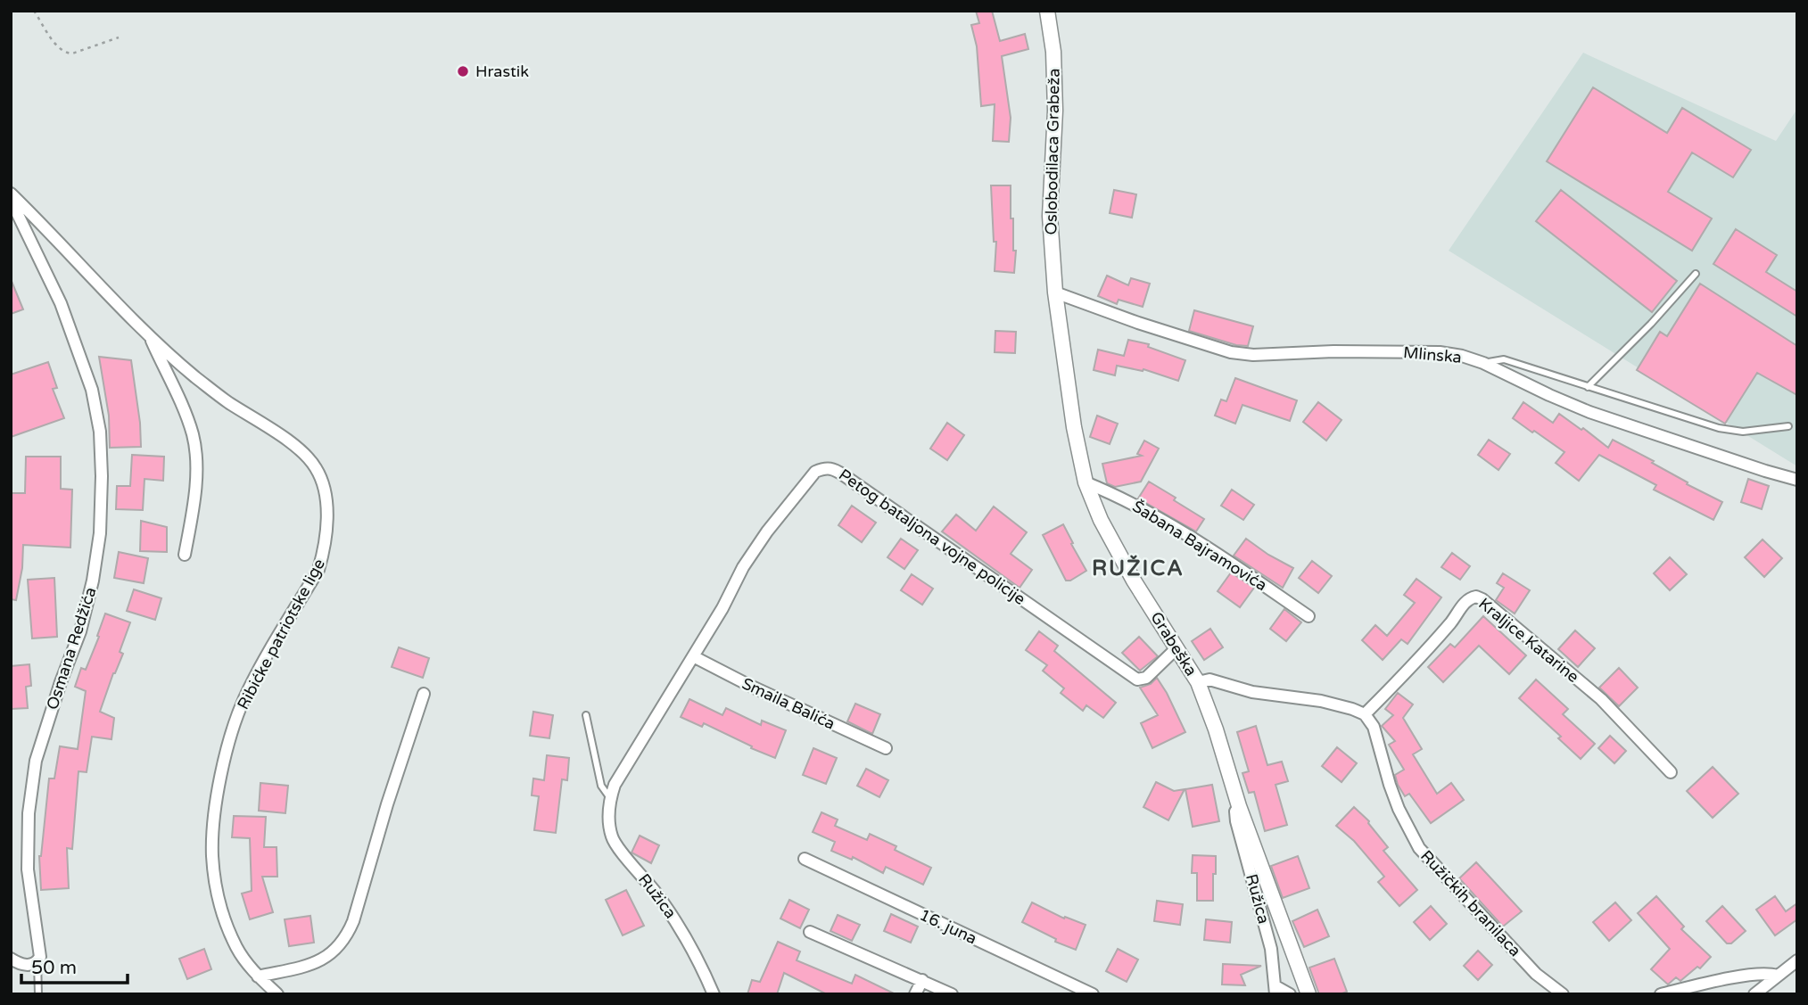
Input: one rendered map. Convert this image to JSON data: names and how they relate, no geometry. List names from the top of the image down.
{
  "streets": {
    "street": [
      "Oslobodilaca Grabeža",
      "Mlinska",
      "Petog bataljona vojne policije",
      "Šabana Bajramovića",
      "Ribićke patriotske lige",
      "Kraljice Katarine",
      "Grabeška",
      "Osmana Redžića",
      "Smaila Balića",
      "Ružica",
      "Ružičkih branilaca",
      "16. juna"
    ]
  },
  "crossings": [
    ["Oslobodilaca Grabeža", "Mlinska"],
    ["Oslobodilaca Grabeža", "Grabeška"],
    ["Mlinska", "Grabeška"],
    ["Petog bataljona vojne policije", "Grabeška"],
    ["Petog bataljona vojne policije", "Smaila Balića"],
    ["Petog bataljona vojne policije", "Ružica"],
    ["Šabana Bajramovića", "Grabeška"],
    ["Kraljice Katarine", "Ružičkih branilaca"],
    ["Grabeška", "Ružica"]
  ],
  "districts": ["RUŽICA"],
  "places": ["Hrastik"],
  "scale_bar": "50 m"
}
